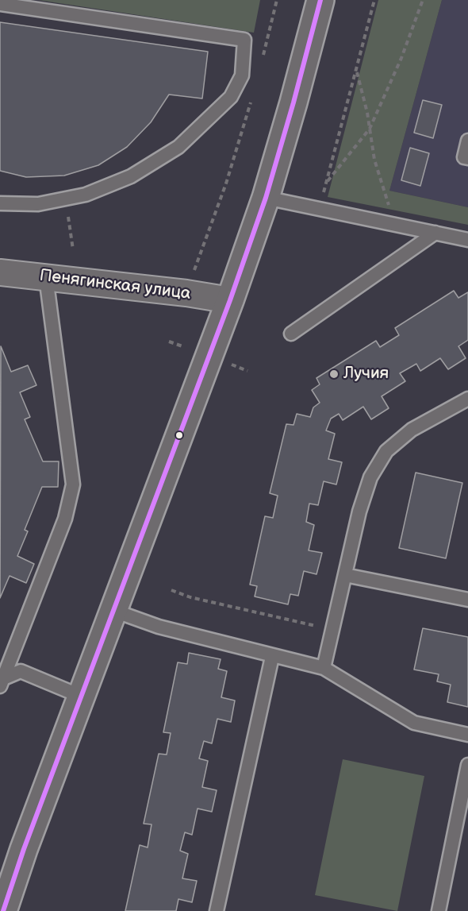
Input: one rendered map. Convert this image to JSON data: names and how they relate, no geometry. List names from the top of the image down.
{
  "streets": {
    "street": ["Пенягинская улица"]
  },
  "places": ["Лучия"]
}
